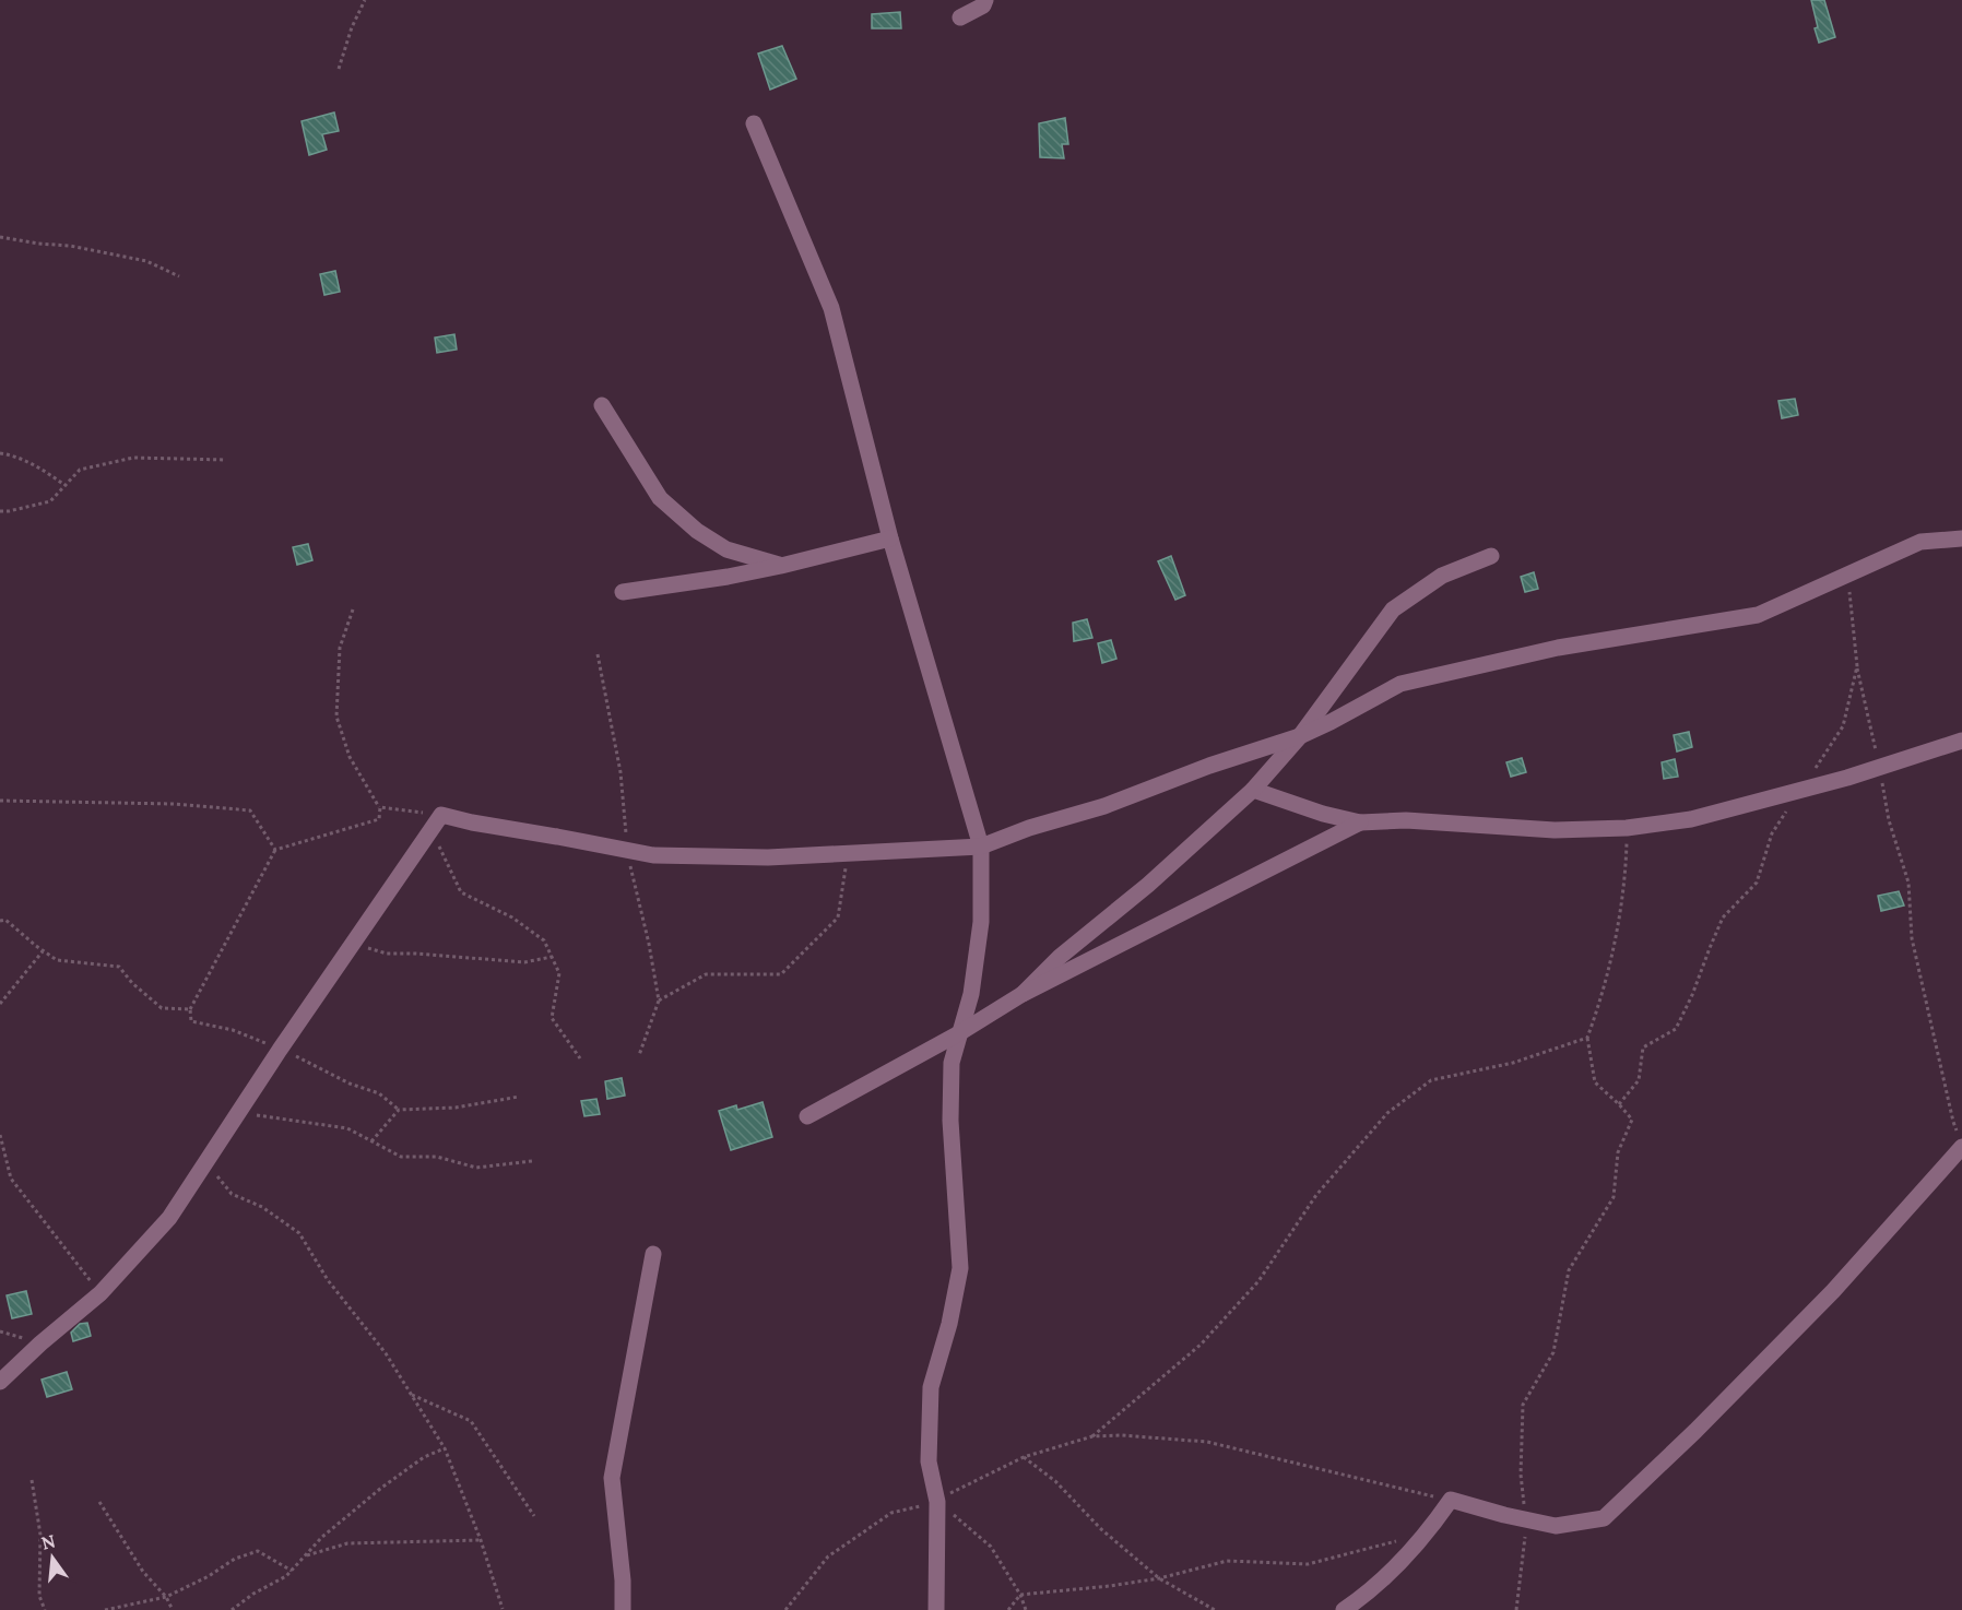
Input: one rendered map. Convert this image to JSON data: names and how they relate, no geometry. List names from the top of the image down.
{
  "north": "top"
}
